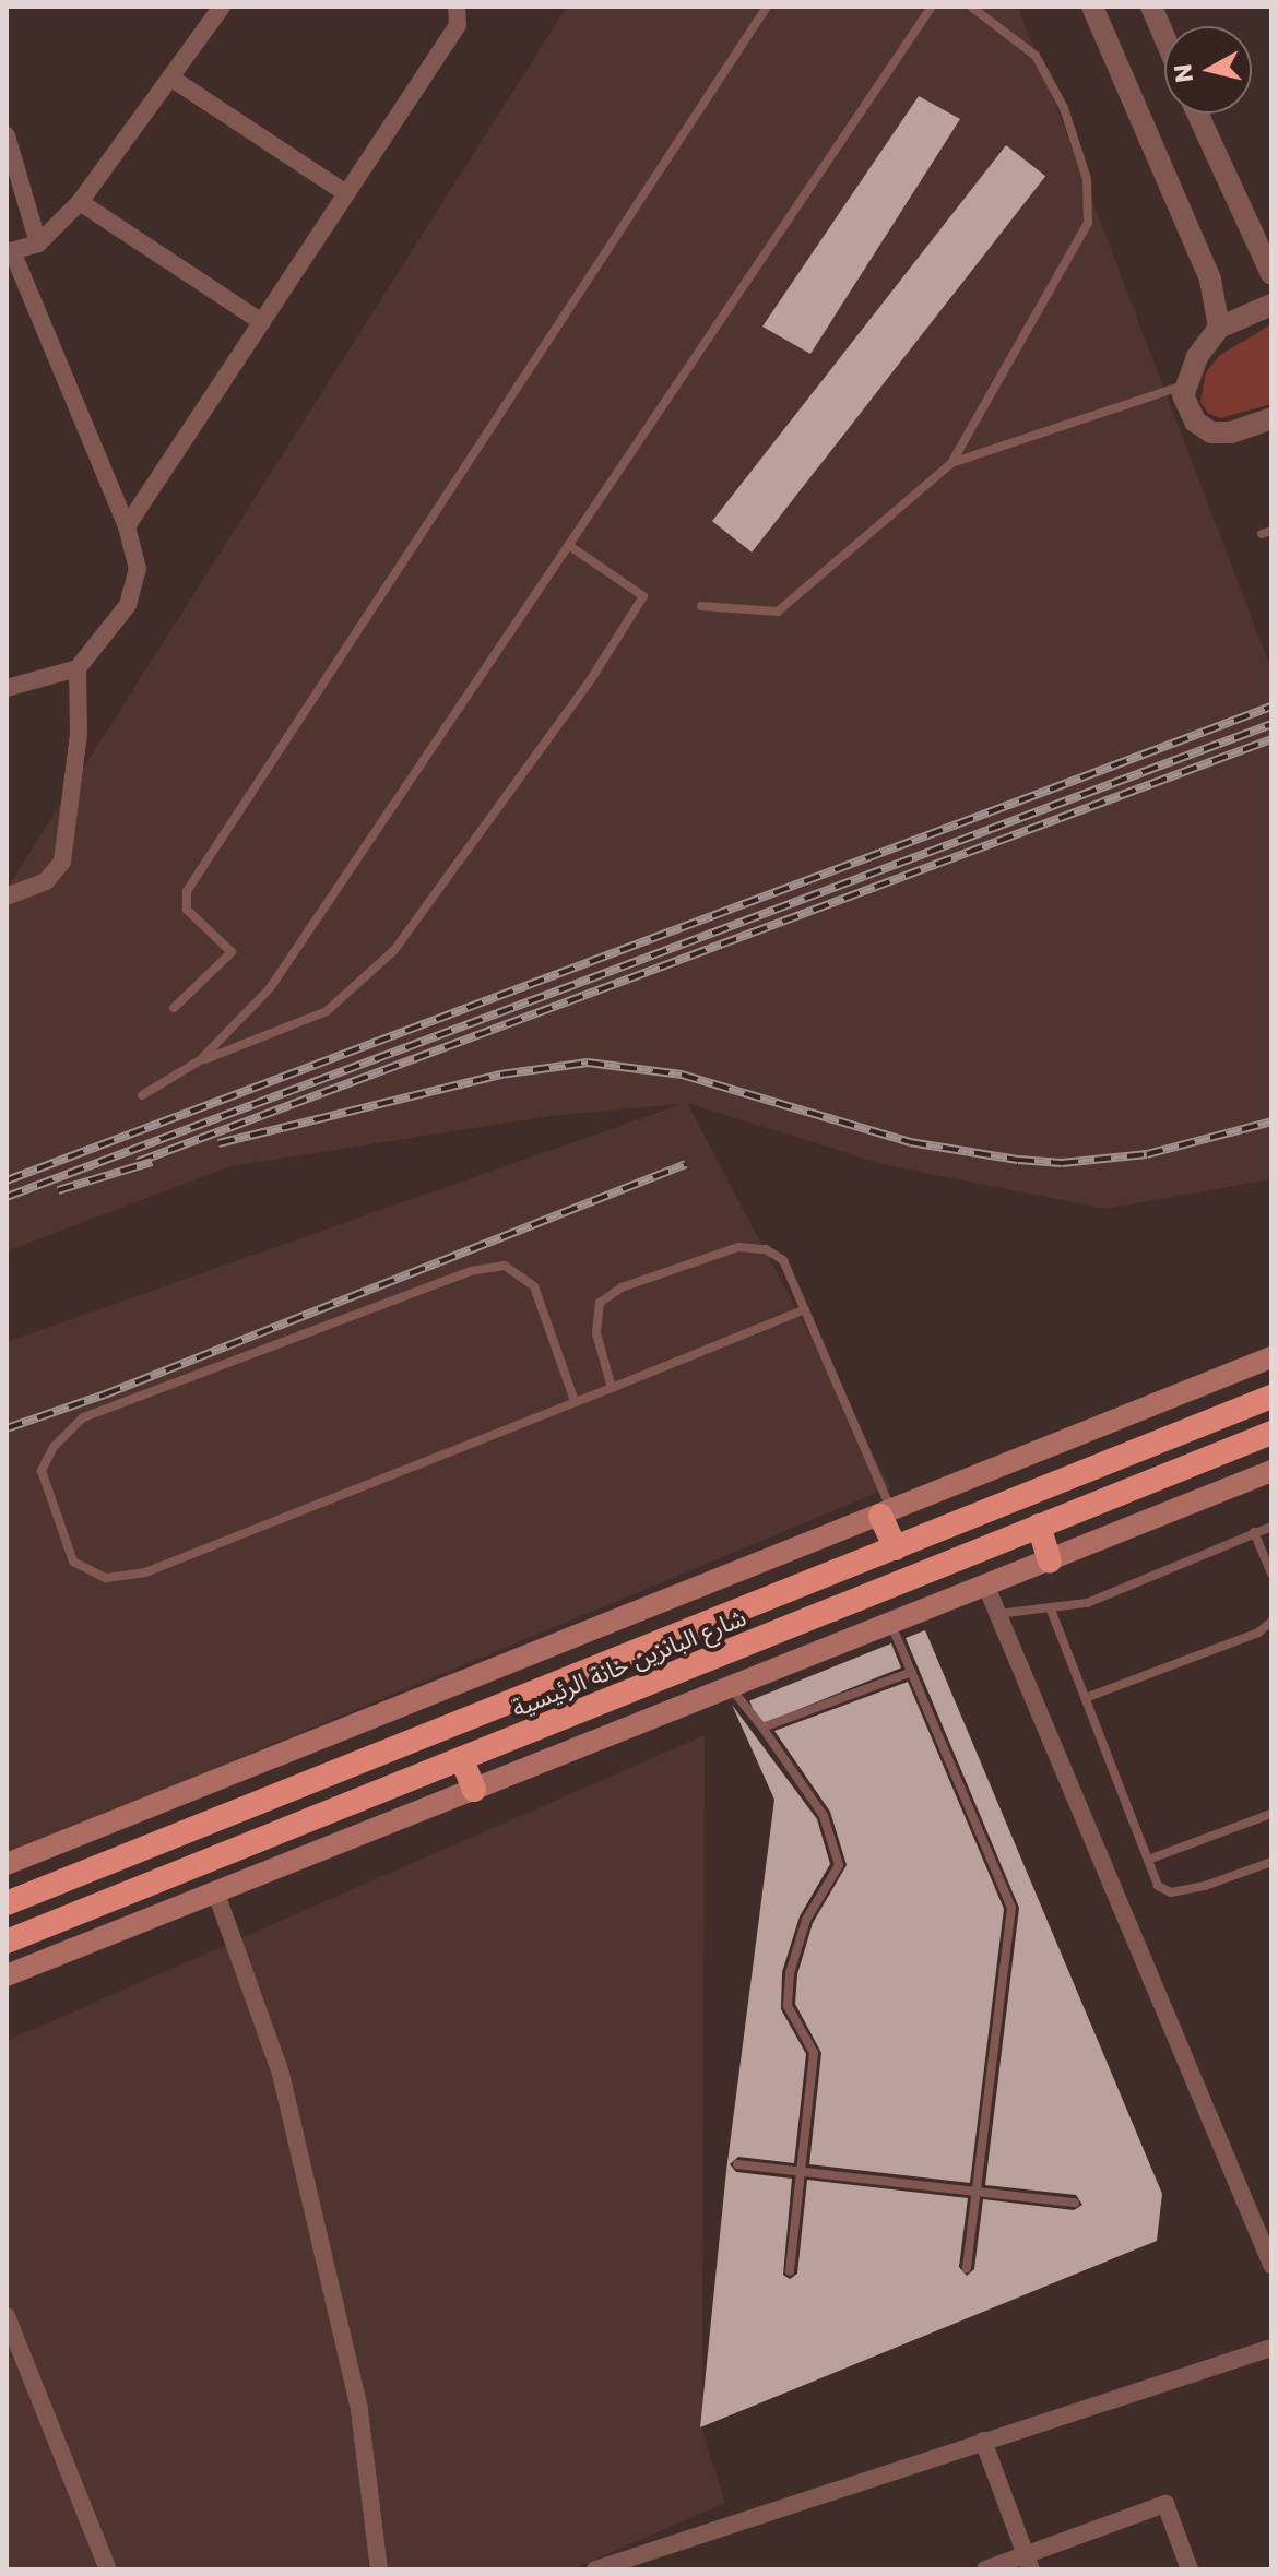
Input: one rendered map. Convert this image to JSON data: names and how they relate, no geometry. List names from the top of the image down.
{
  "streets": {
    "highway": ["شارع البانزين خانة الرئيسية"]
  },
  "north": "left"
}
